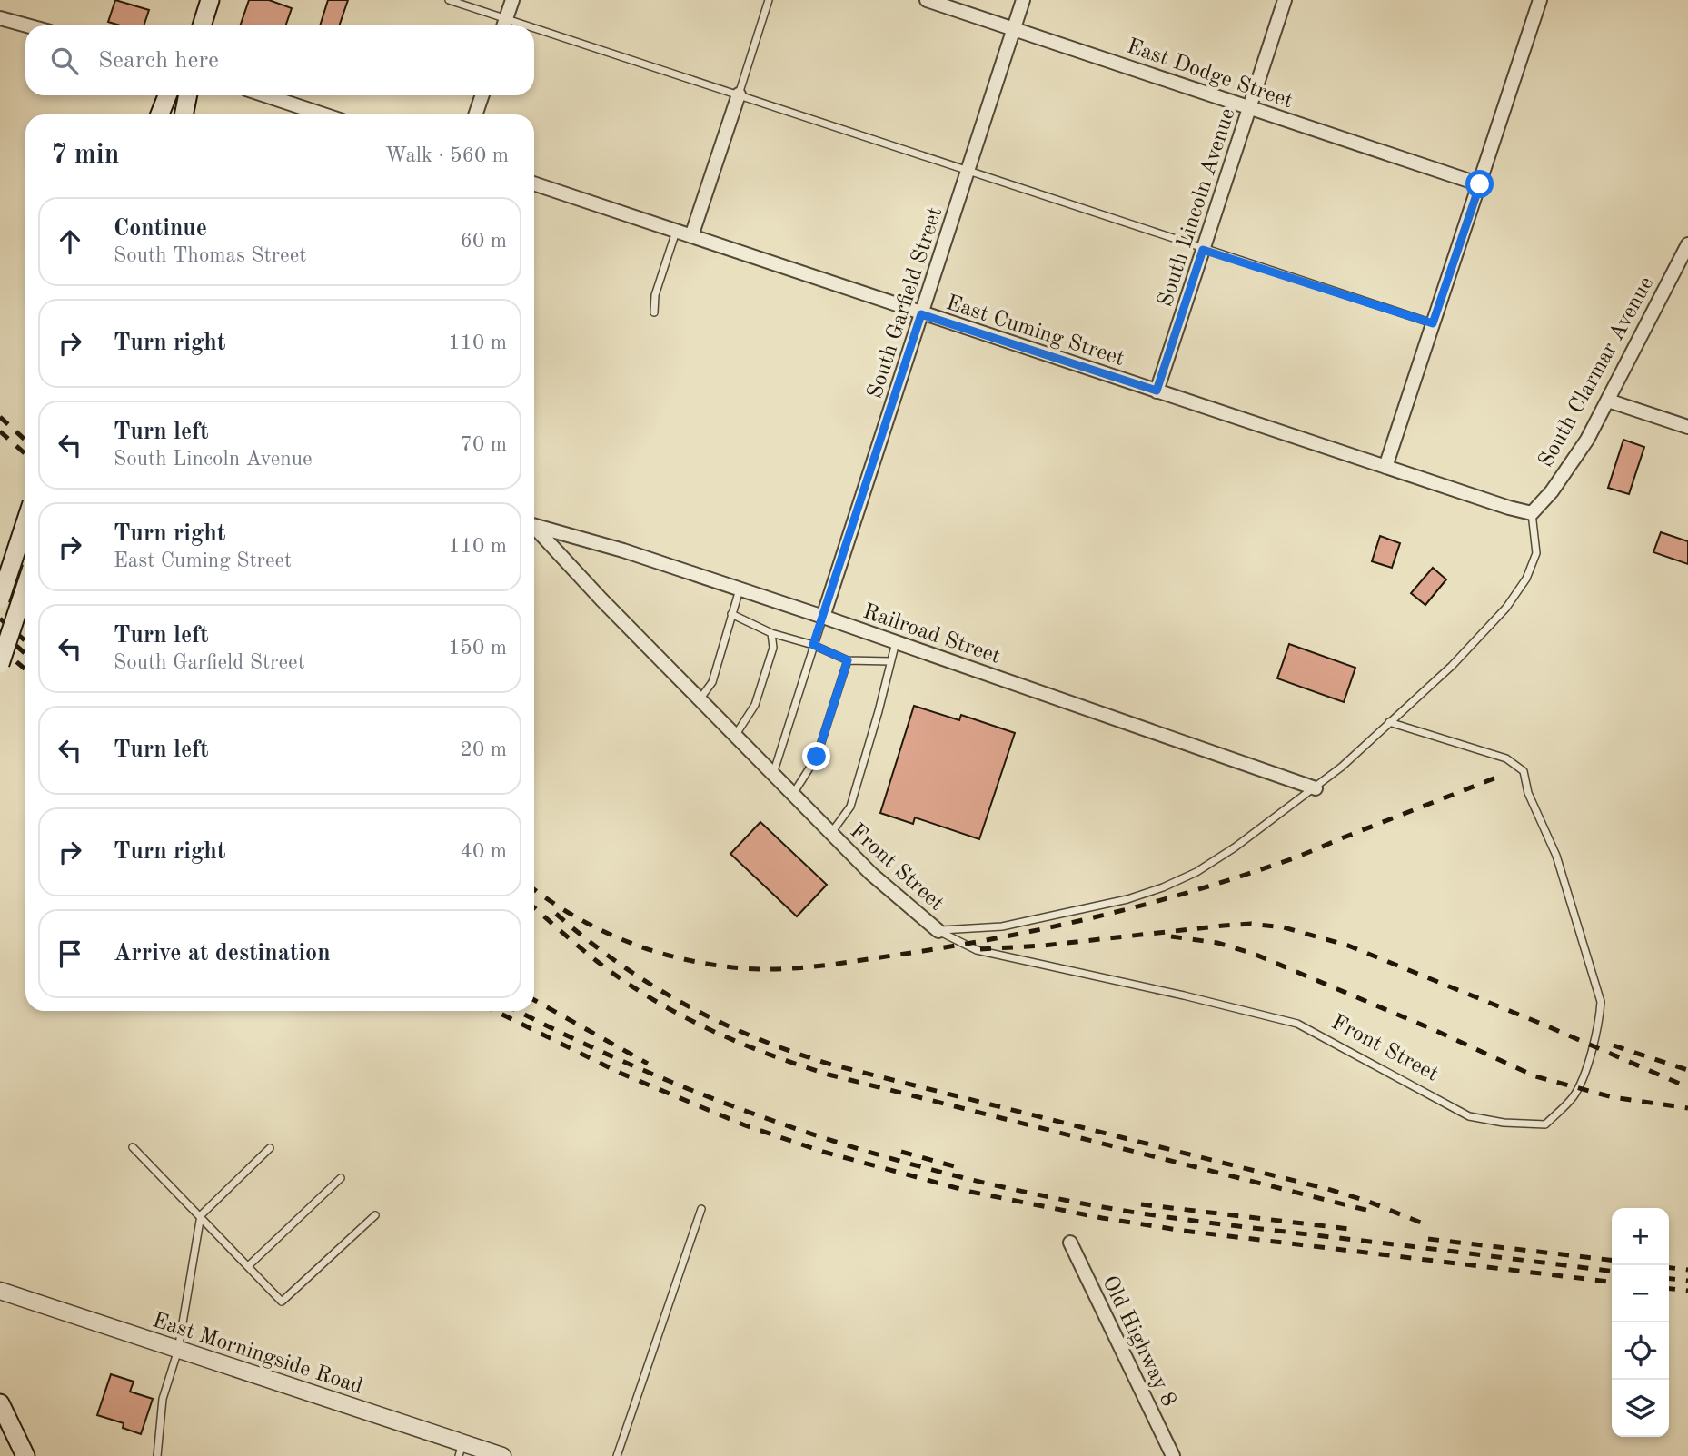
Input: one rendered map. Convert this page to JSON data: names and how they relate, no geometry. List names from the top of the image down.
{
  "streets": {
    "street": [
      "East Dodge Street",
      "South Lincoln Avenue",
      "South Garfield Street",
      "East Cuming Street",
      "South Clarmar Avenue",
      "Railroad Street",
      "Front Street",
      "Old Highway 8",
      "East Morningside Road"
    ]
  },
  "crossings": [
    ["East Dodge Street", "South Lincoln Avenue"],
    ["East Dodge Street", "South Garfield Street"],
    ["South Lincoln Avenue", "East Cuming Street"],
    ["South Garfield Street", "East Cuming Street"],
    ["South Garfield Street", "Railroad Street"],
    ["East Cuming Street", "South Clarmar Avenue"]
  ],
  "page": {
    "search": "Search here",
    "heading": ["7 min", "Walk · 560 m"],
    "list": [
      ["Continue", "South Thomas Street", "60 m"],
      ["Turn right", "110 m"],
      ["Turn left", "South Lincoln Avenue", "70 m"],
      ["Turn right", "East Cuming Street", "110 m"],
      ["Turn left", "South Garfield Street", "150 m"],
      ["Turn left", "20 m"],
      ["Turn right", "40 m"],
      "Arrive at destination"
    ],
    "map_buttons": ["+", "−"]
  }
}
